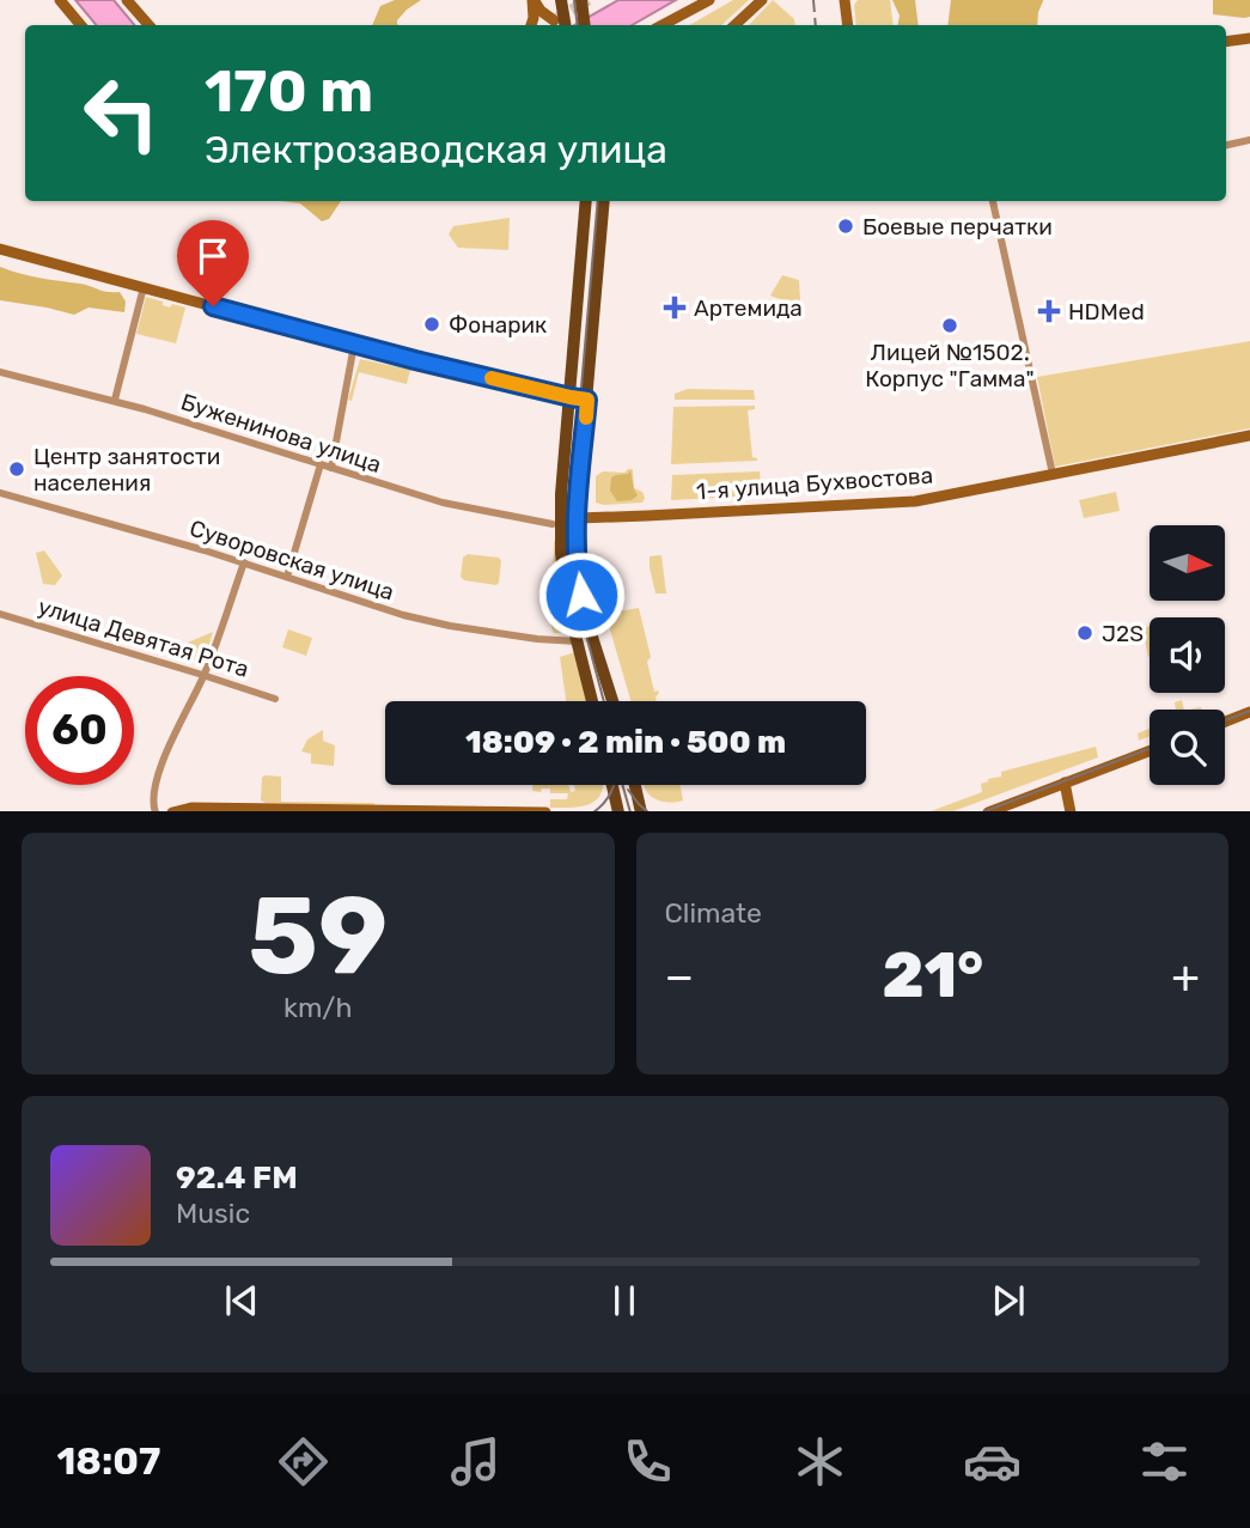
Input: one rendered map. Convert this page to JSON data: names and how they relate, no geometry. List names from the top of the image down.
{
  "streets": {
    "street": [
      "Буженинова улица",
      "1-я улица Бухвостова",
      "Суворовская улица",
      "улица Девятая Рота"
    ]
  },
  "places": {
    "other": [
      "Боевые перчатки",
      "Фонарик",
      "Лицей №1502. Корпус \"Гамма\"",
      "Центр занятости населения",
      "J2S"
    ],
    "health": ["Артемида", "HDMed"]
  },
  "north": "right",
  "page": {
    "turn": ["170 m", "Электрозаводская улица"],
    "limit": "60",
    "trip": "18:09 · 2 min · 500 m",
    "tile": [
      ["59", "km/h"],
      "Climate"
    ],
    "heat": ["−", "21°", "+"],
    "song": ["92.4 FM", "Music"],
    "tabs": "18:07"
  }
}
